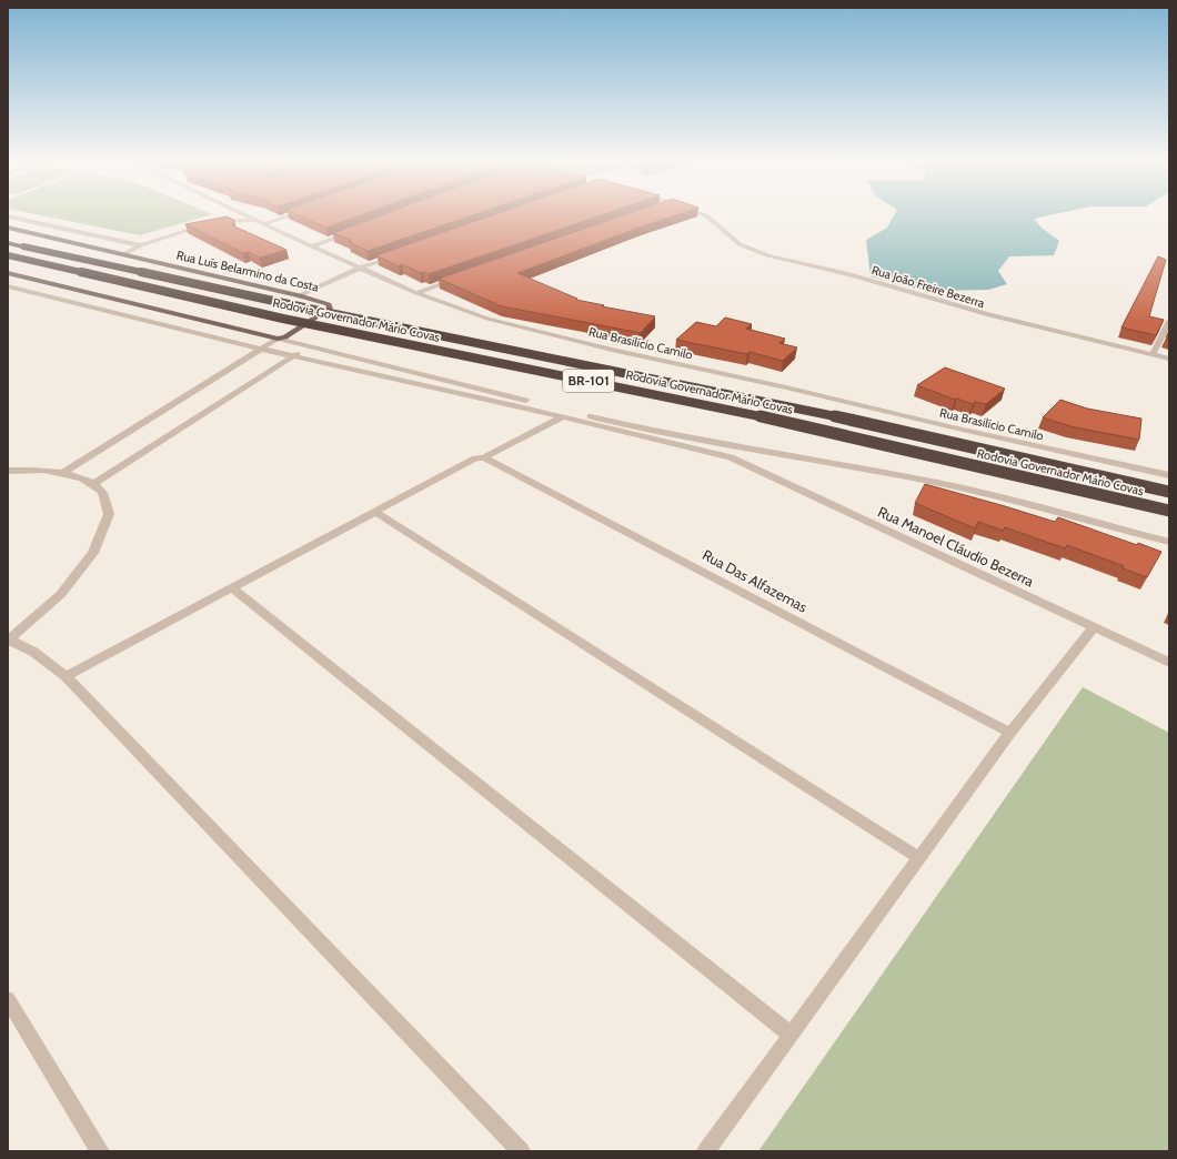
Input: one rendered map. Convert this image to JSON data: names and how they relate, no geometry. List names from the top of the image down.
{
  "streets": {
    "highway": ["Rodovia Governador Mário Covas", "BR-101"],
    "main road": ["Rua Luís Belarmino da Costa"],
    "street": [
      "Rua João Freire Bezerra",
      "Rua Brasilício Camilo",
      "Rua Manoel Cláudio Bezerra",
      "Rua Das Alfazemas"
    ]
  }
}
